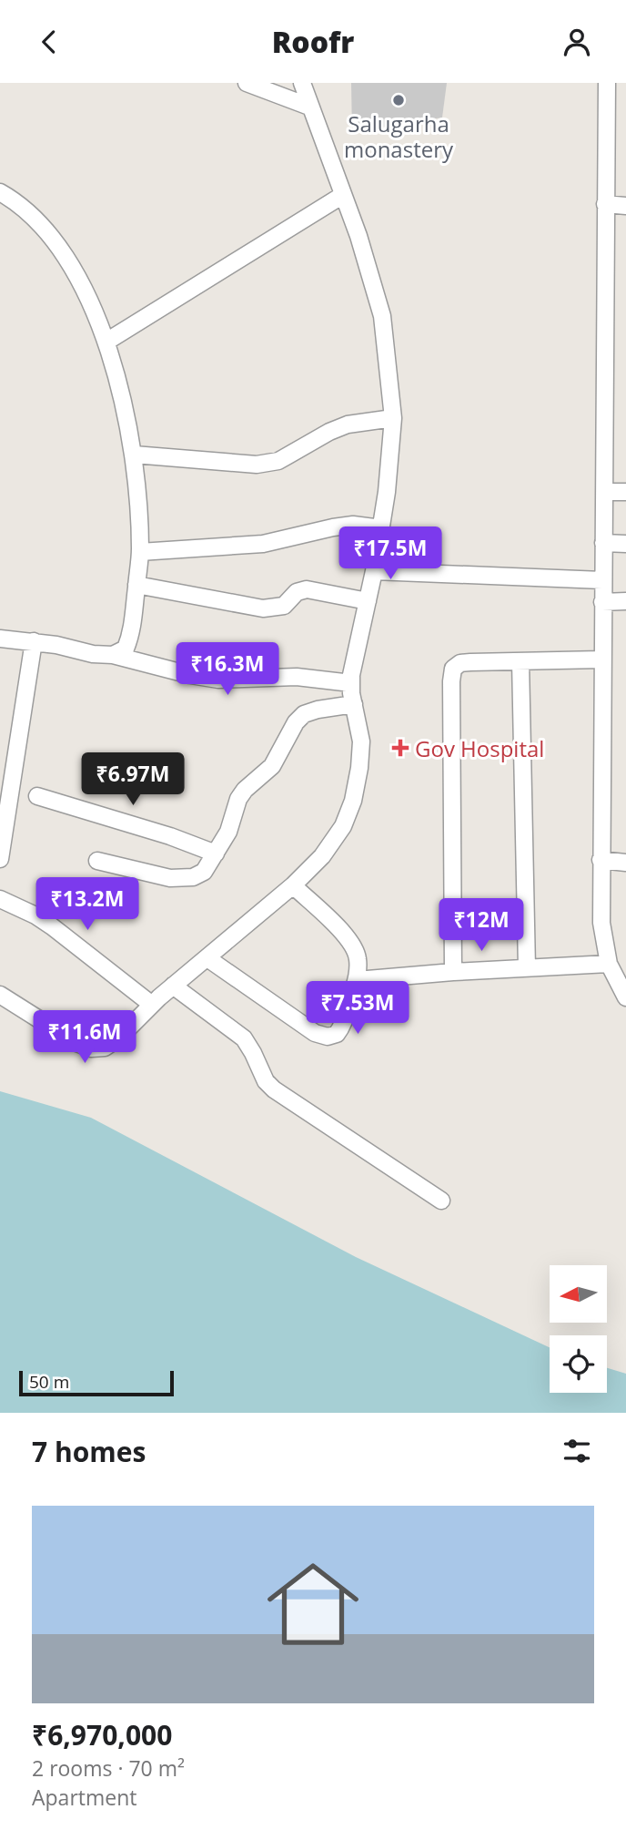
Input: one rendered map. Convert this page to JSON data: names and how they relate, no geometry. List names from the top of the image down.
{
  "places": {
    "other": ["Salugarha monastery"],
    "health": ["Gov Hospital"]
  },
  "scale_bar": "50 m",
  "north": "left",
  "page": {
    "header": "Roofr",
    "price": [
      "₹17.5M",
      "₹16.3M",
      "₹6.97M",
      "₹13.2M",
      "₹12M",
      "₹7.53M",
      "₹11.6M"
    ],
    "scale": "50 m",
    "heading": "7 homes",
    "list": [
      {
        "name": "₹6,970,000",
        "note": "2 rooms · 70 m² · Apartment"
      }
    ]
  }
}
